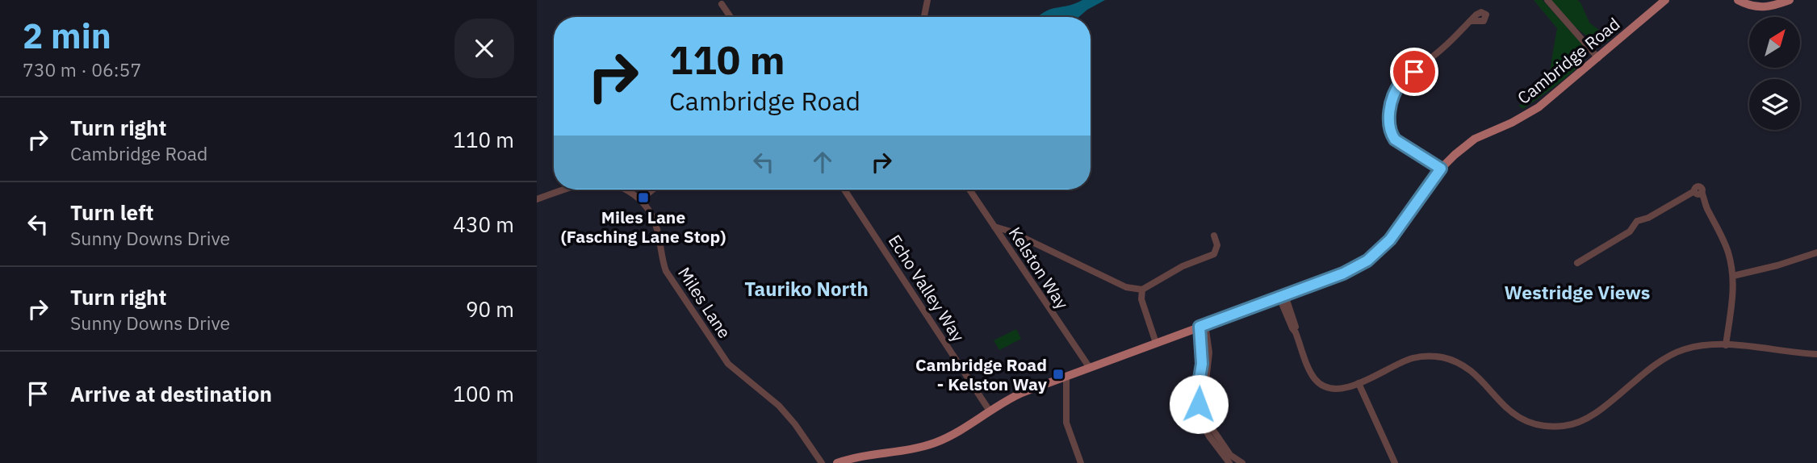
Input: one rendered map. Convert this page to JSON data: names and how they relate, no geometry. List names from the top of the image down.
{
  "streets": {
    "main road": ["Cambridge Road"],
    "street": ["Kelston Way", "Echo Valley Way", "Miles Lane"]
  },
  "crossings": [
    ["Cambridge Road", "Kelston Way"],
    ["Cambridge Road", "Echo Valley Way"]
  ],
  "districts": ["Tauriko North", "Westridge Views"],
  "places": {
    "transit": ["Miles Lane (Fasching Lane Stop)", "Cambridge Road - Kelston Way"]
  },
  "north": "top right",
  "page": {
    "heading": ["2 min", "730 m · 06:57"],
    "turn": ["110 m", "Cambridge Road"],
    "list": [
      {
        "name": "Turn right",
        "note": "Cambridge Road",
        "value": "110 m"
      },
      {
        "name": "Turn left",
        "note": "Sunny Downs Drive",
        "value": "430 m"
      },
      {
        "name": "Turn right",
        "note": "Sunny Downs Drive",
        "value": "90 m"
      },
      {
        "name": "Arrive at destination",
        "value": "100 m"
      }
    ]
  }
}
